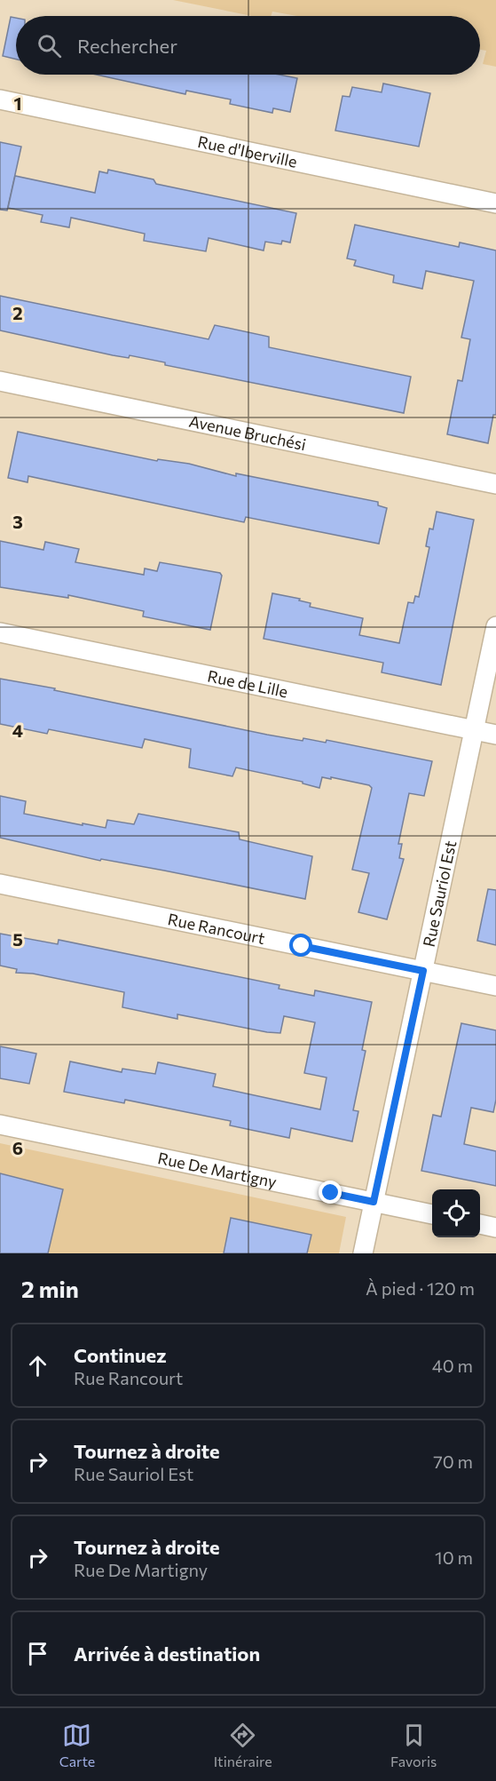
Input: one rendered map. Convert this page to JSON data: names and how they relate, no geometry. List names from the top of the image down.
{
  "streets": {
    "street": [
      "Rue d'Iberville",
      "Avenue Bruchési",
      "Rue de Lille",
      "Rue Sauriol Est",
      "Rue Rancourt",
      "Rue De Martigny"
    ]
  },
  "crossings": [
    ["Rue de Lille", "Rue Sauriol Est"],
    ["Rue Sauriol Est", "Rue Rancourt"],
    ["Rue Sauriol Est", "Rue De Martigny"]
  ],
  "page": {
    "search": "Rechercher",
    "heading": ["2 min", "À pied · 120 m"],
    "list": [
      ["Continuez", "Rue Rancourt", "40 m"],
      ["Tournez à droite", "Rue Sauriol Est", "70 m"],
      ["Tournez à droite", "Rue De Martigny", "10 m"],
      "Arrivée à destination"
    ],
    "nav": ["Carte", "Itinéraire", "Favoris"]
  },
  "grid": {
    "rows": [
      "1",
      "2",
      "3",
      "4",
      "5",
      "6"
    ]
  }
}
